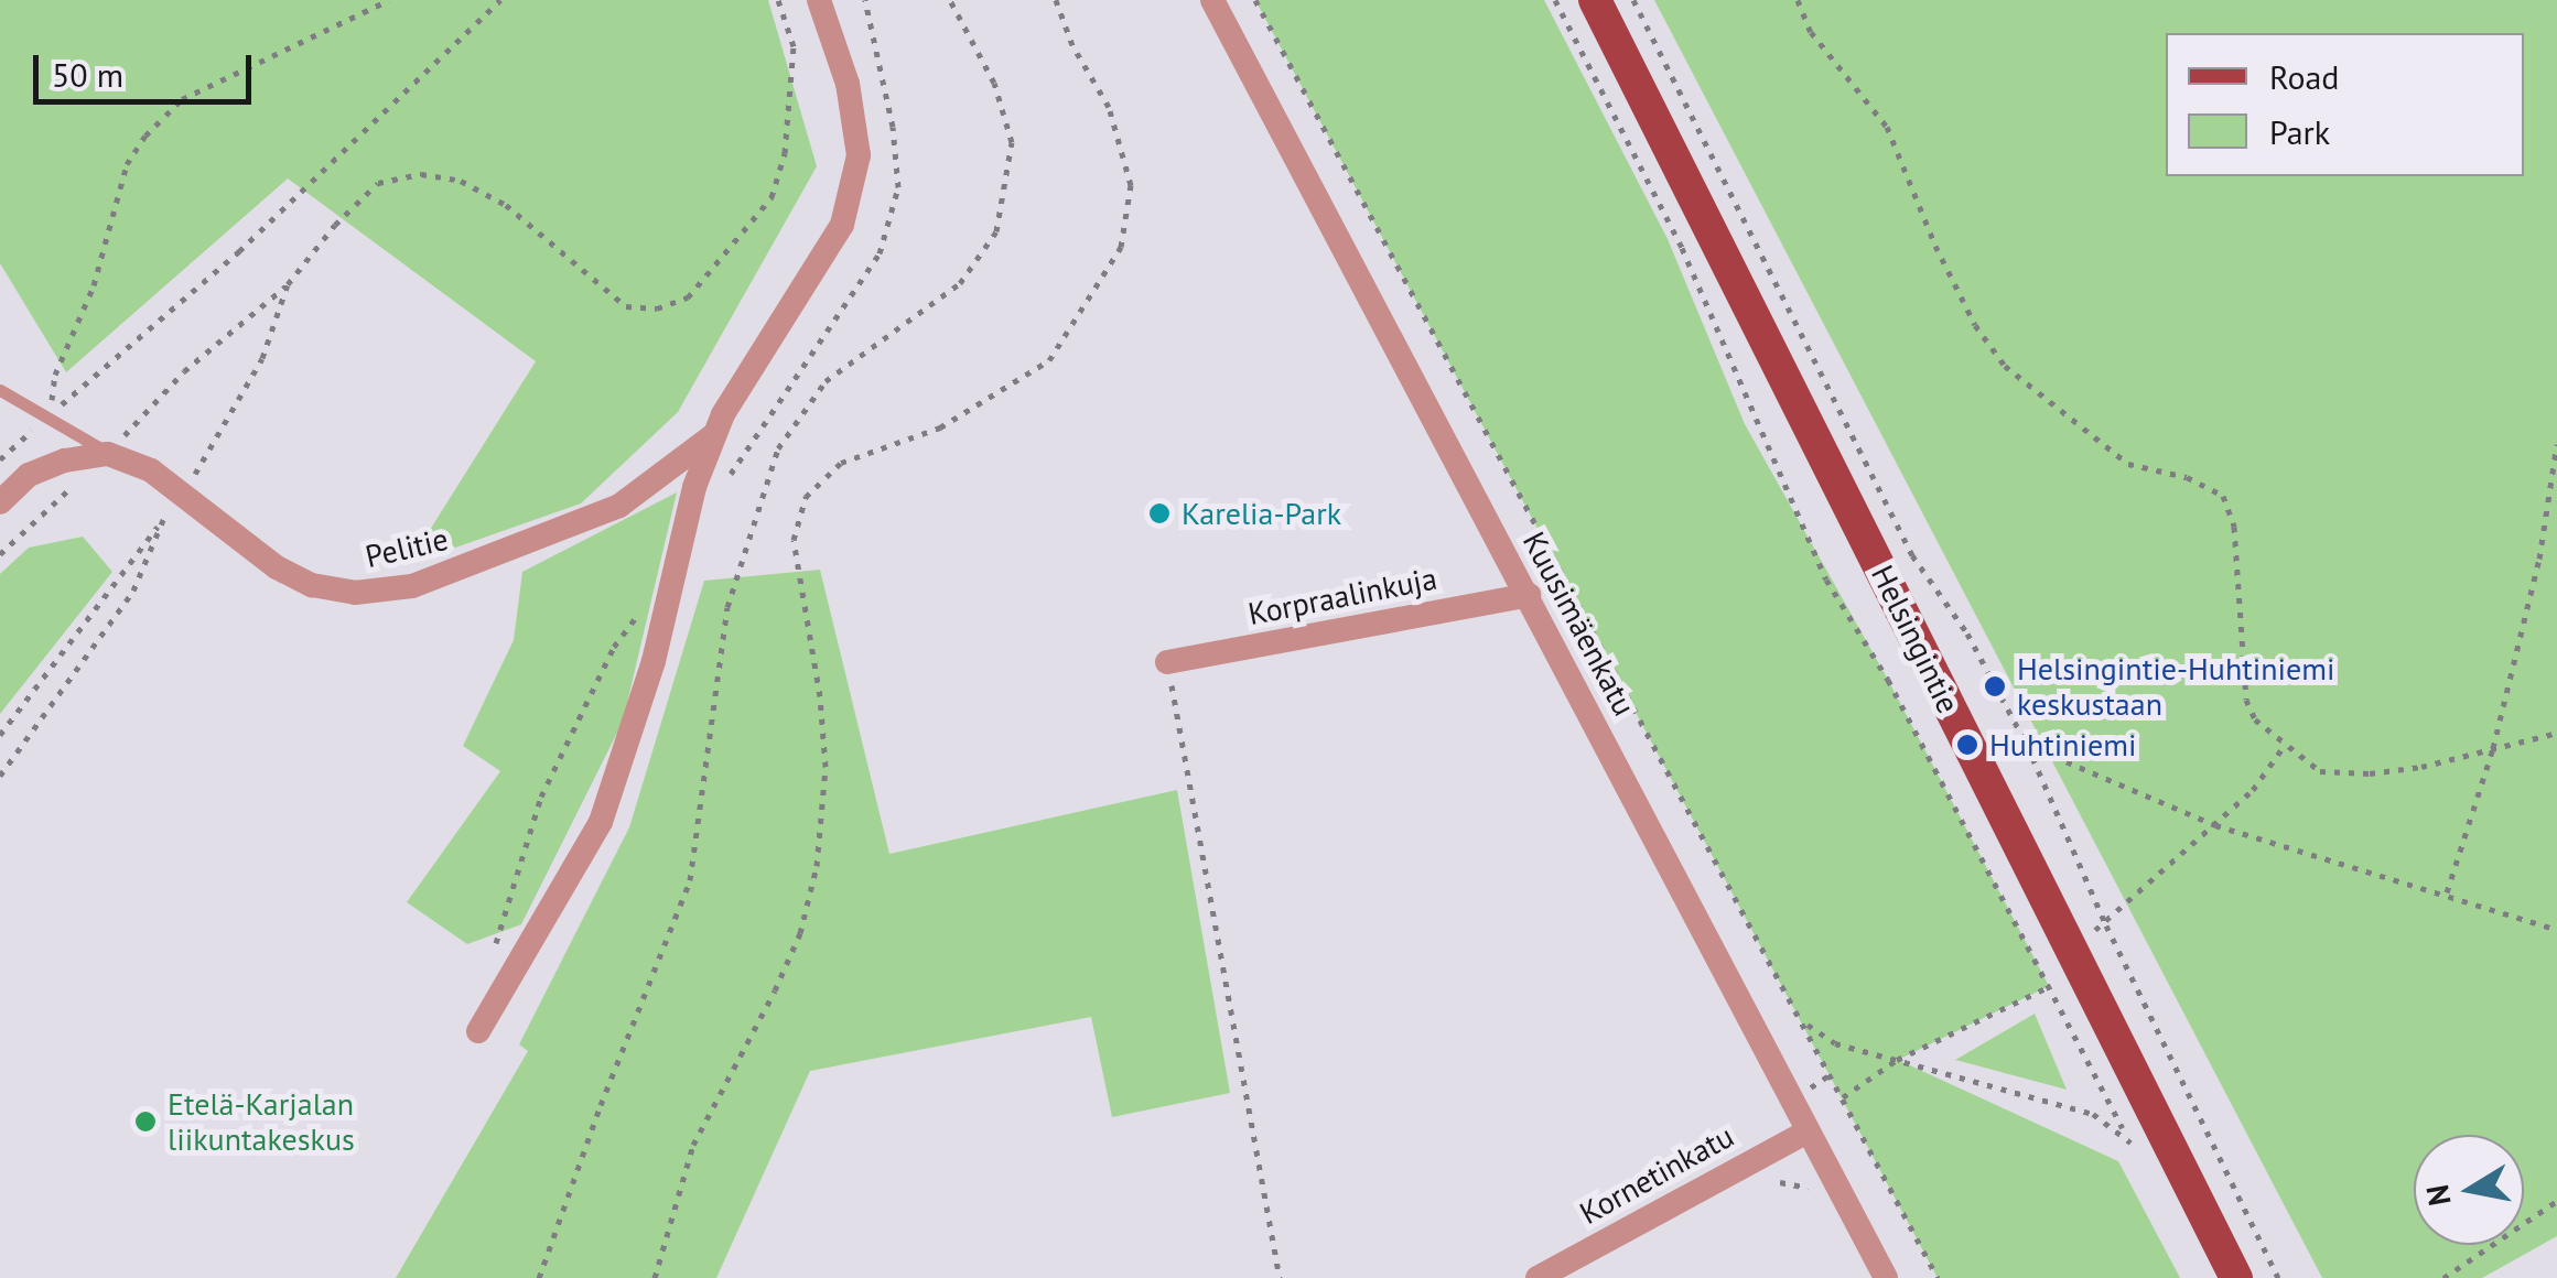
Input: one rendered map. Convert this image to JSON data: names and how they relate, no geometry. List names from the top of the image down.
{
  "streets": {
    "main road": ["Helsingintie"],
    "street": [
      "Pelitie",
      "Korpraalinkuja",
      "Kuusimäenkatu",
      "Kornetinkatu"
    ]
  },
  "crossings": [
    ["Korpraalinkuja", "Kuusimäenkatu"],
    ["Kuusimäenkatu", "Kornetinkatu"]
  ],
  "places": [
    "Karelia-Park",
    "Helsingintie-Huhtiniemi keskustaan",
    "Huhtiniemi",
    "Etelä-Karjalan liikuntakeskus"
  ],
  "legend": ["Road", "Park"],
  "scale_bar": "50 m",
  "north": "left"
}
